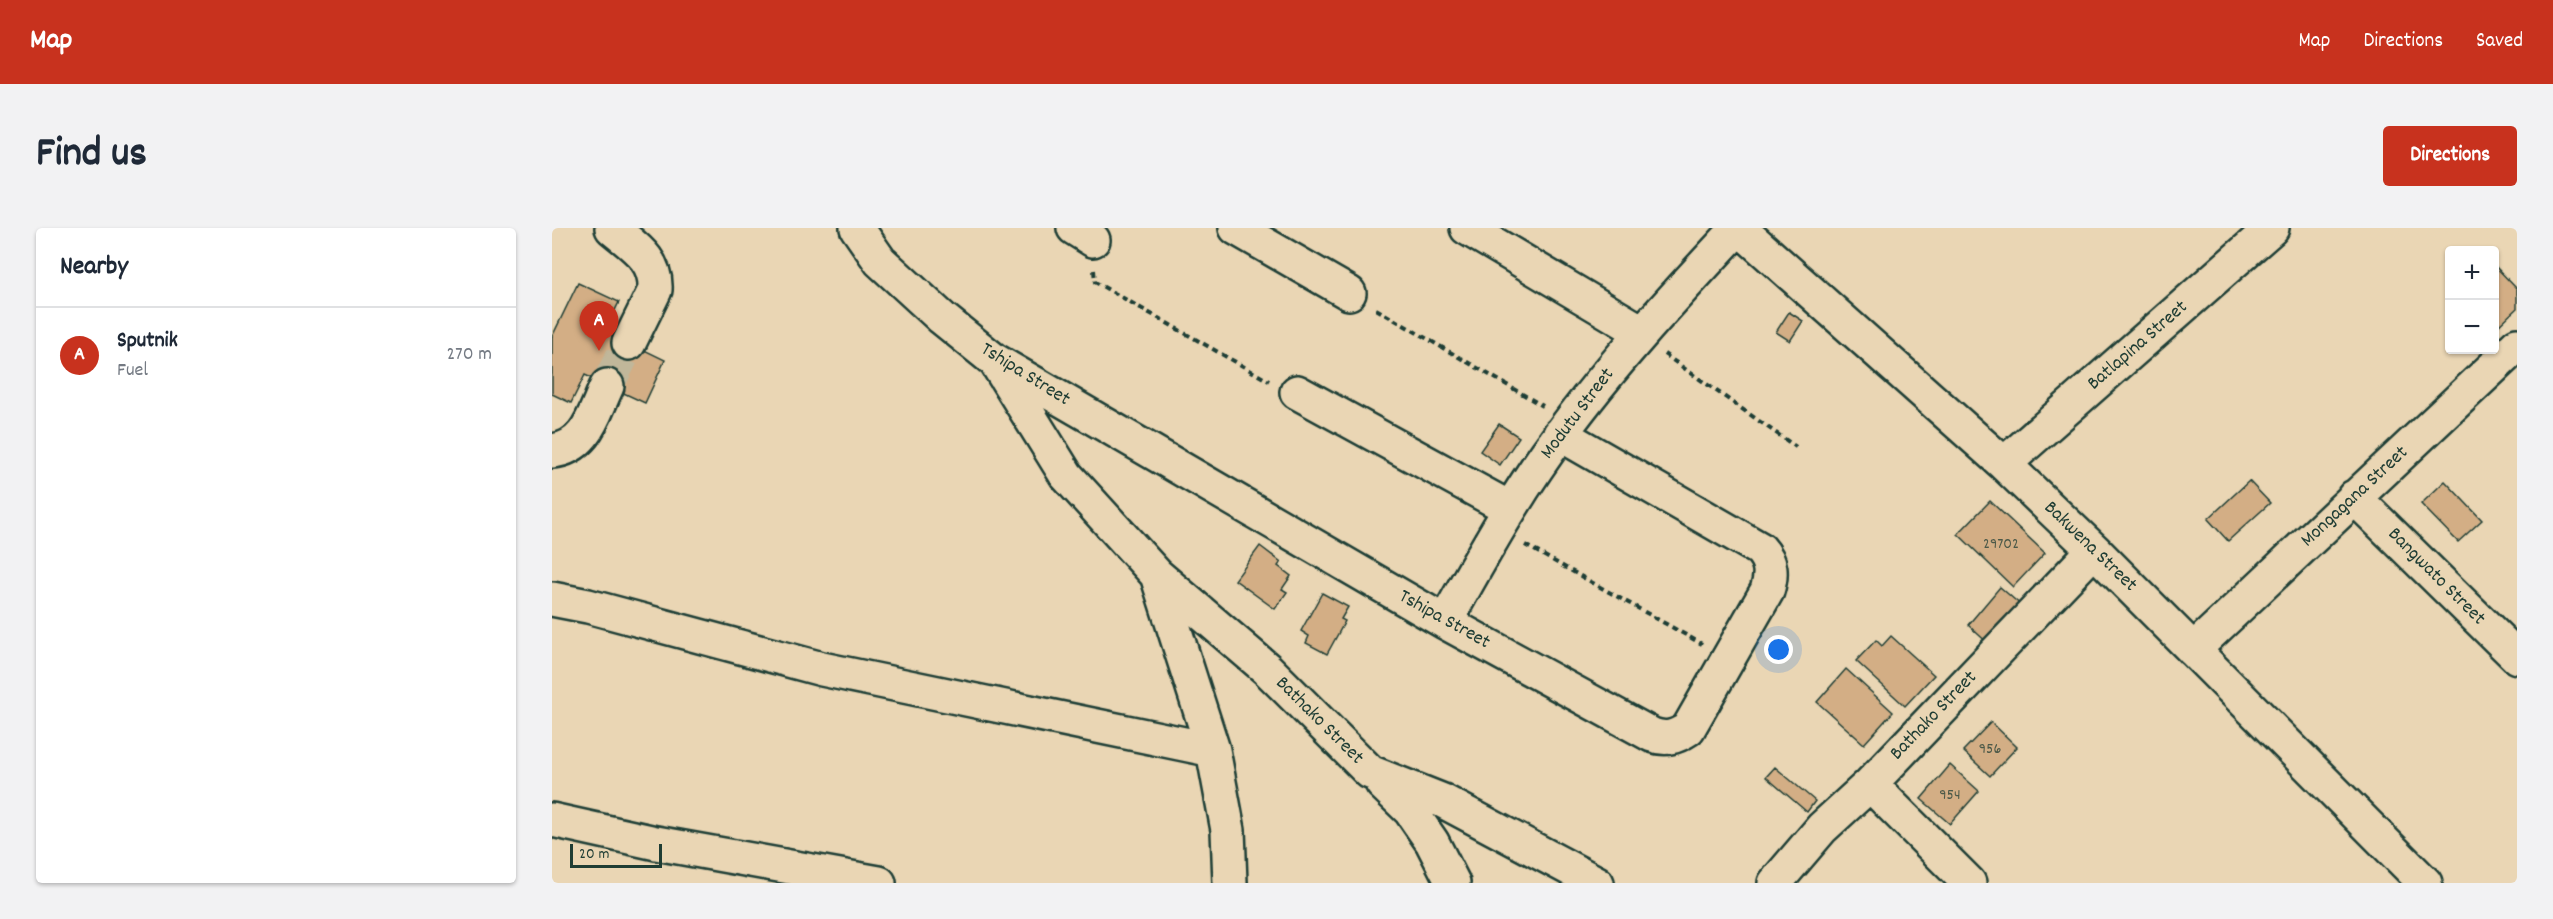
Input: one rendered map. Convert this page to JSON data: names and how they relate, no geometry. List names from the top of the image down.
{
  "streets": {
    "street": [
      "Batlapina Street",
      "Tshipa Street",
      "Modutu Street",
      "Mongagana Street",
      "Bakwena Street",
      "Bangwato Street",
      "Bathako Street"
    ]
  },
  "crossings": [
    ["Batlapina Street", "Bakwena Street"],
    ["Tshipa Street", "Modutu Street"],
    ["Tshipa Street", "Bathako Street"],
    ["Modutu Street", "Bakwena Street"],
    ["Mongagana Street", "Bakwena Street"],
    ["Mongagana Street", "Bangwato Street"],
    ["Bakwena Street", "Bathako Street"]
  ],
  "house_numbers": ["29702", "956", "954"],
  "scale_bar": "20 m",
  "page": {
    "header": "Map",
    "nav": ["Map", "Directions", "Saved"],
    "title": "Find us",
    "buttons": "Directions",
    "heading": "Nearby",
    "map_buttons": ["+", "−"],
    "pins": "A",
    "list": [
      {
        "mark": "A",
        "name": "Sputnik",
        "note": "Fuel",
        "value": "270 m"
      }
    ],
    "scale": "20 m"
  }
}
